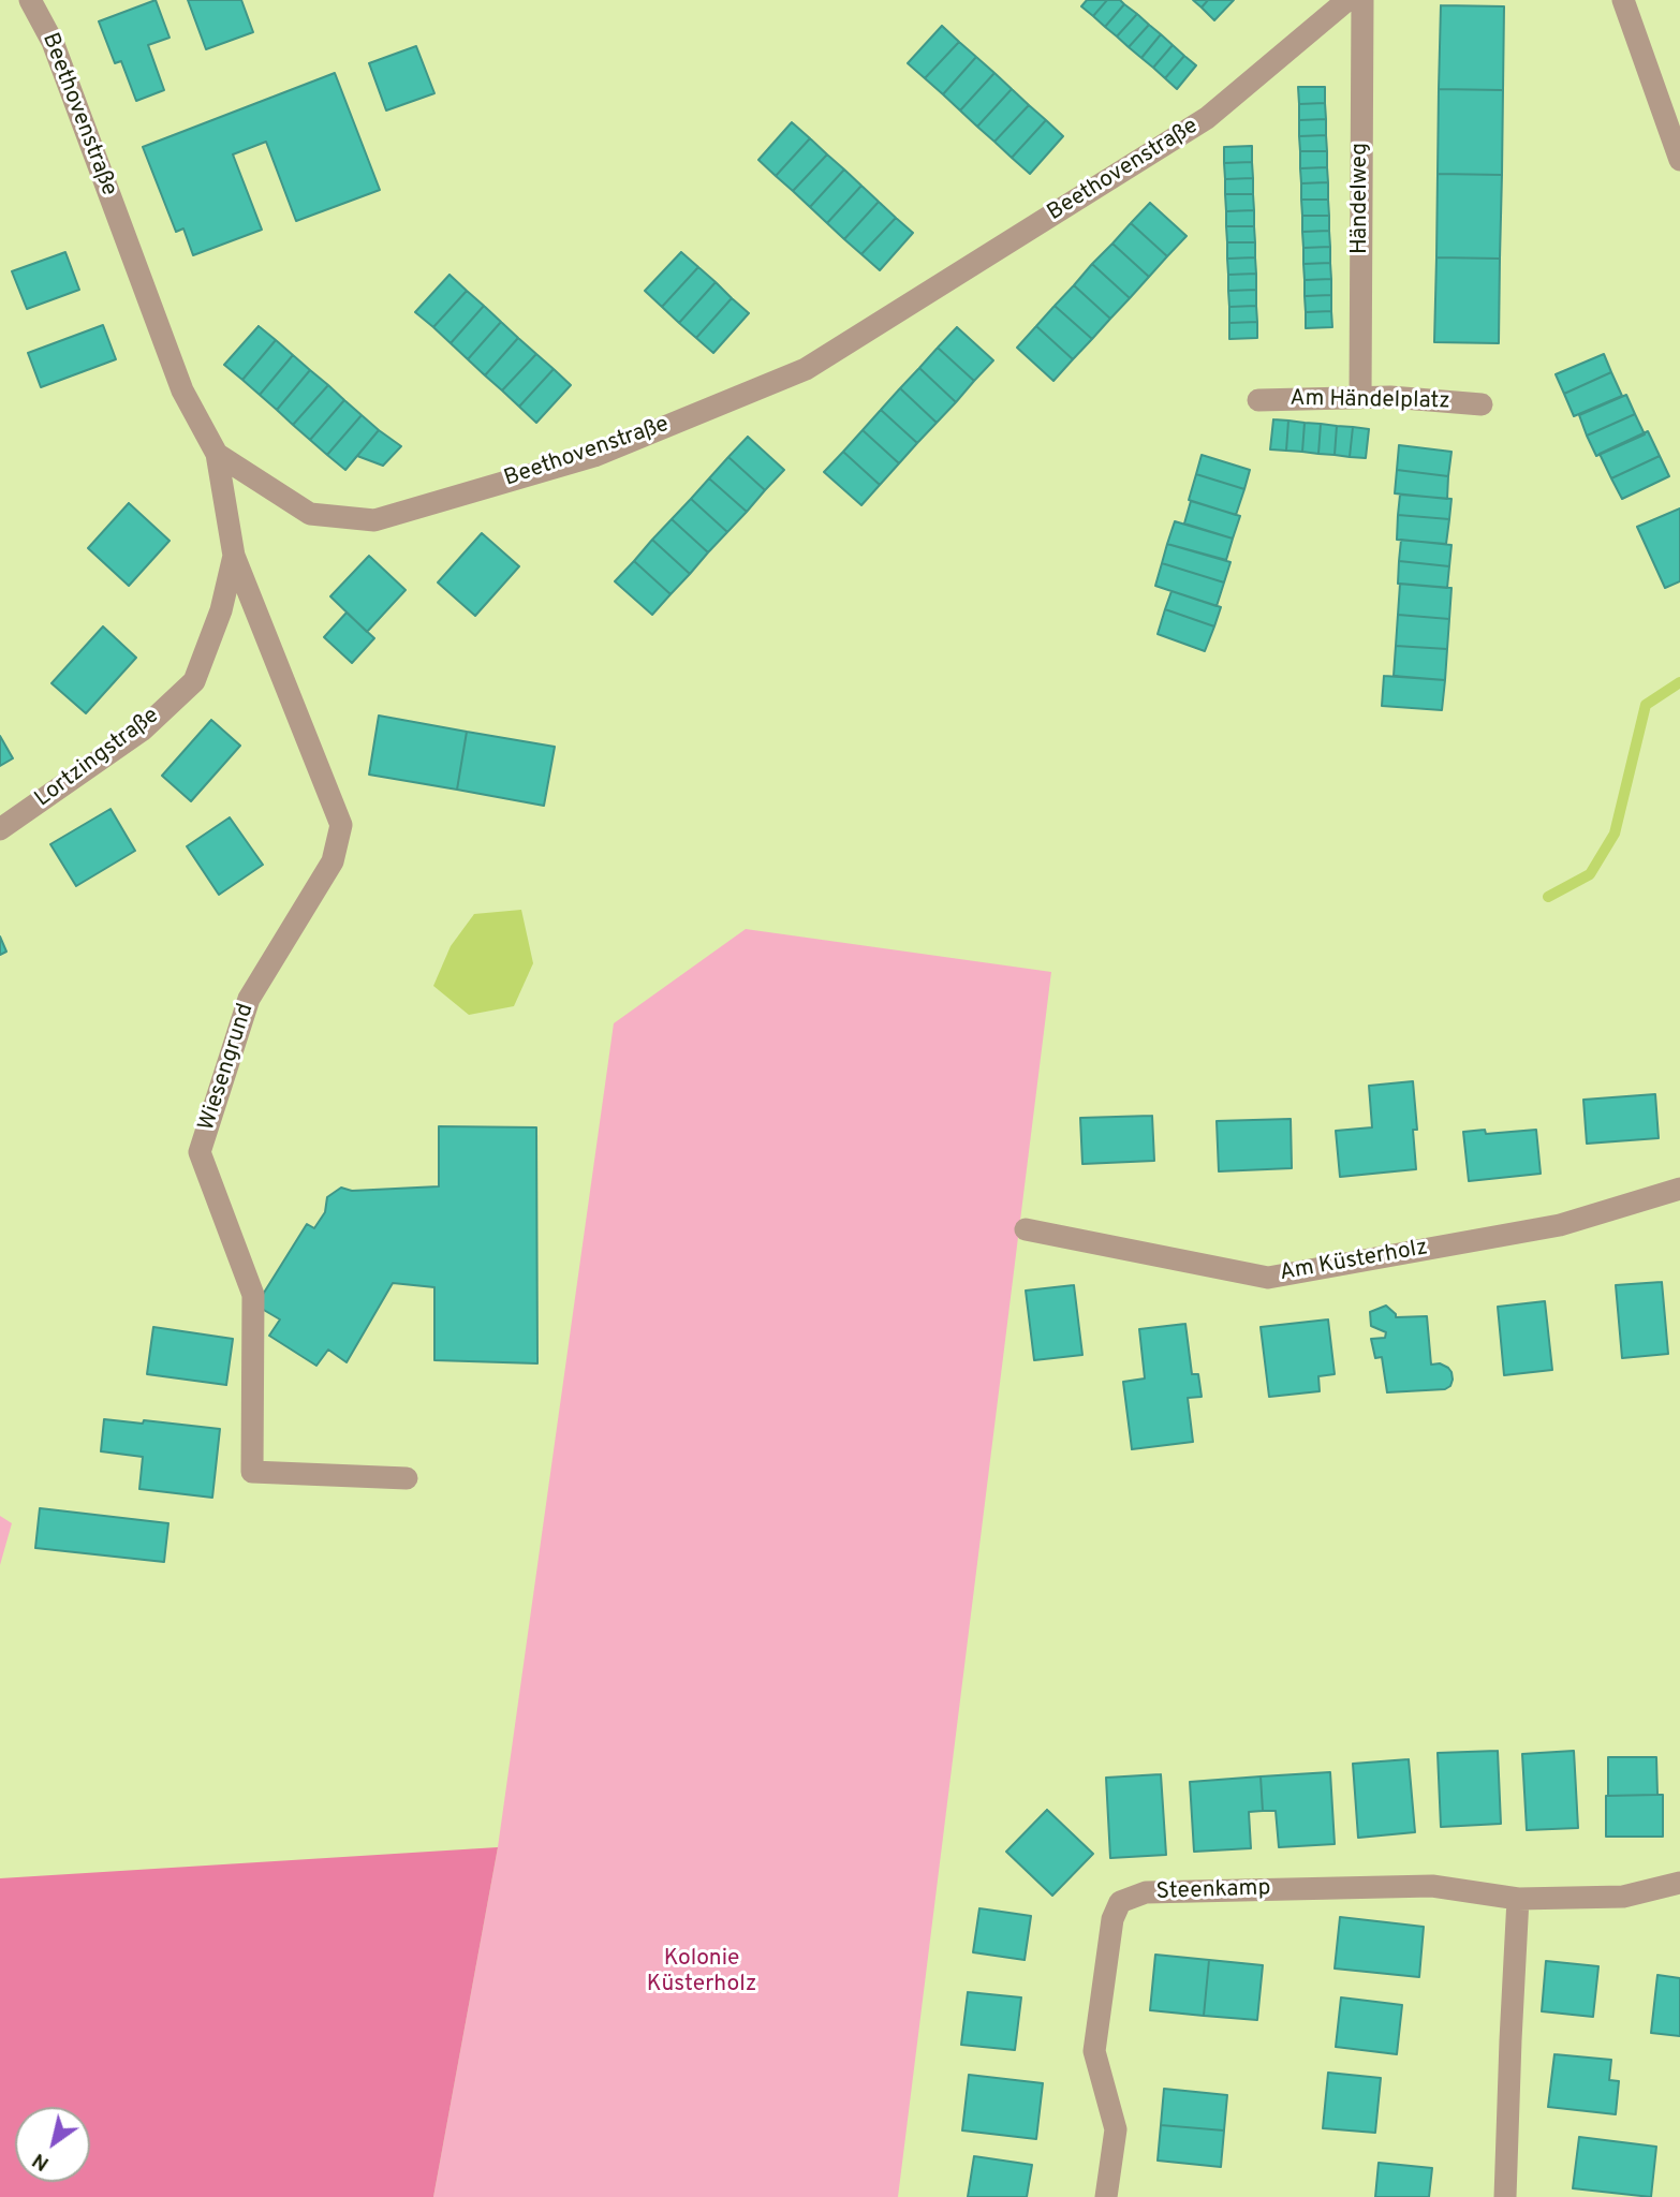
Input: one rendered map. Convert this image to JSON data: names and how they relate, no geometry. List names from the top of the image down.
{
  "streets": {
    "street": [
      "Beethovenstraße",
      "Händelweg",
      "Am Händelplatz",
      "Lortzingstraße",
      "Wiesengrund",
      "Am Küsterholz",
      "Steenkamp"
    ]
  },
  "crossings": [
    ["Beethovenstraße", "Wiesengrund"],
    ["Händelweg", "Am Händelplatz"],
    ["Lortzingstraße", "Wiesengrund"]
  ],
  "parks": ["Kolonie Küsterholz"],
  "north": "bottom left"
}
